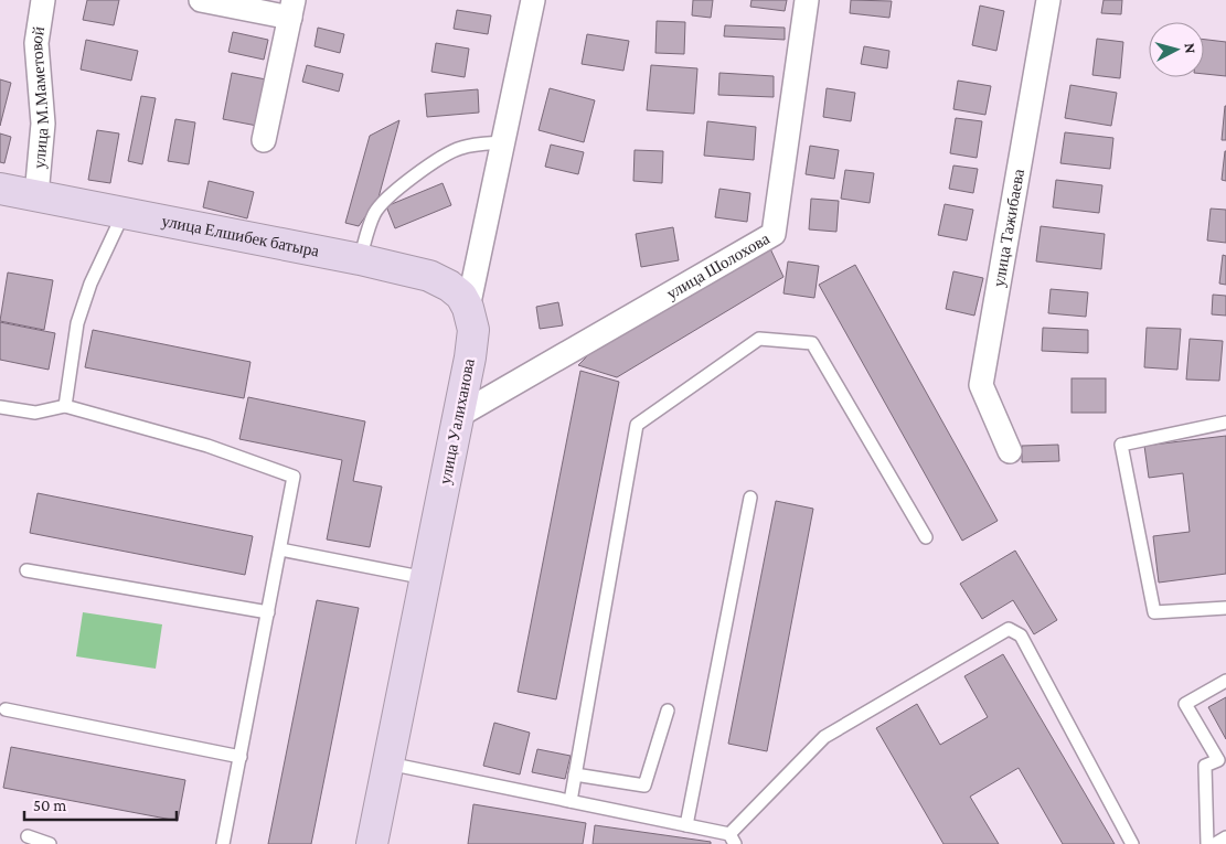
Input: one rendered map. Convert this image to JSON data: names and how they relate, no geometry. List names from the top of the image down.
{
  "streets": {
    "main road": ["улица Елшибек батыра", "улица Уалиханова"],
    "street": ["улица М.Маметовой", "улица Тажибаева", "улица Шолохова"]
  },
  "crossings": [
    ["улица М.Маметовой", "улица Елшибек батыра"],
    ["улица Елшибек батыра", "улица Уалиханова"],
    ["улица Шолохова", "улица Уалиханова"]
  ],
  "scale_bar": "50 m",
  "north": "right"
}
